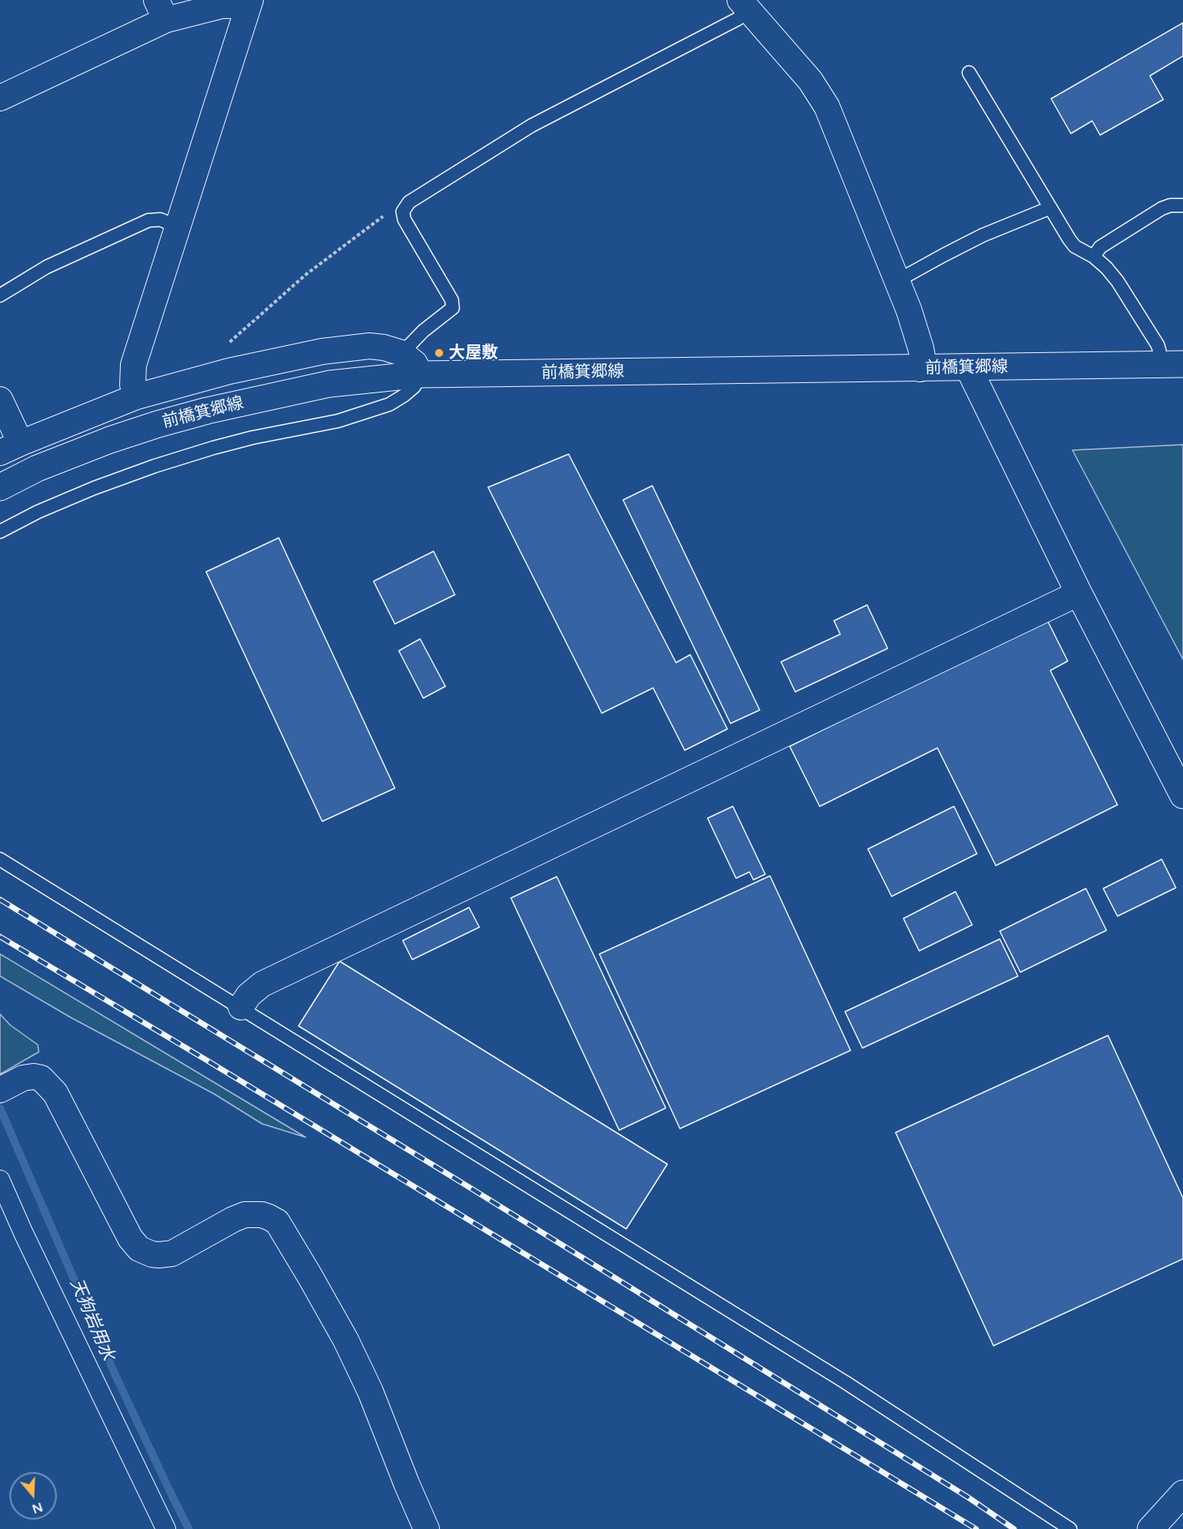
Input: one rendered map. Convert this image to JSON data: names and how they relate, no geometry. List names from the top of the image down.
{
  "streets": {
    "main road": ["前橋箕郷線"]
  },
  "water": ["天狗岩用水"],
  "places": ["大屋敷"],
  "north": "bottom"
}
